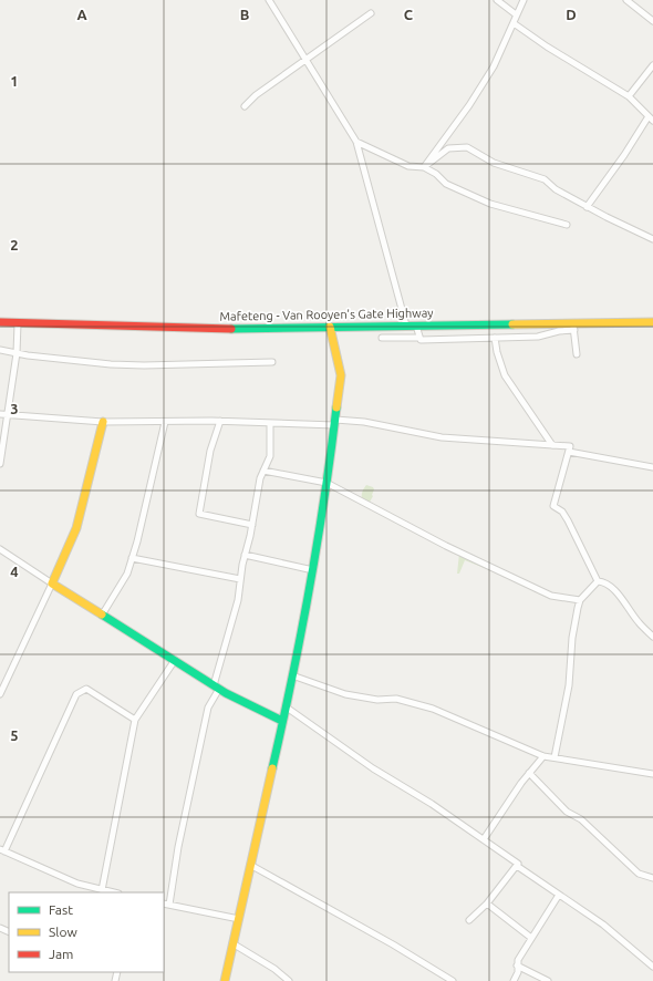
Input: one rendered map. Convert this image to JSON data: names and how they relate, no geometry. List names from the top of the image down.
{
  "streets": {
    "street": ["Mafeteng - Van Rooyen's Gate Highway"]
  },
  "legend": ["Fast", "Slow", "Jam"],
  "grid": {
    "columns": [
      "A",
      "B",
      "C",
      "D"
    ],
    "rows": [
      "1",
      "2",
      "3",
      "4",
      "5"
    ]
  }
}
